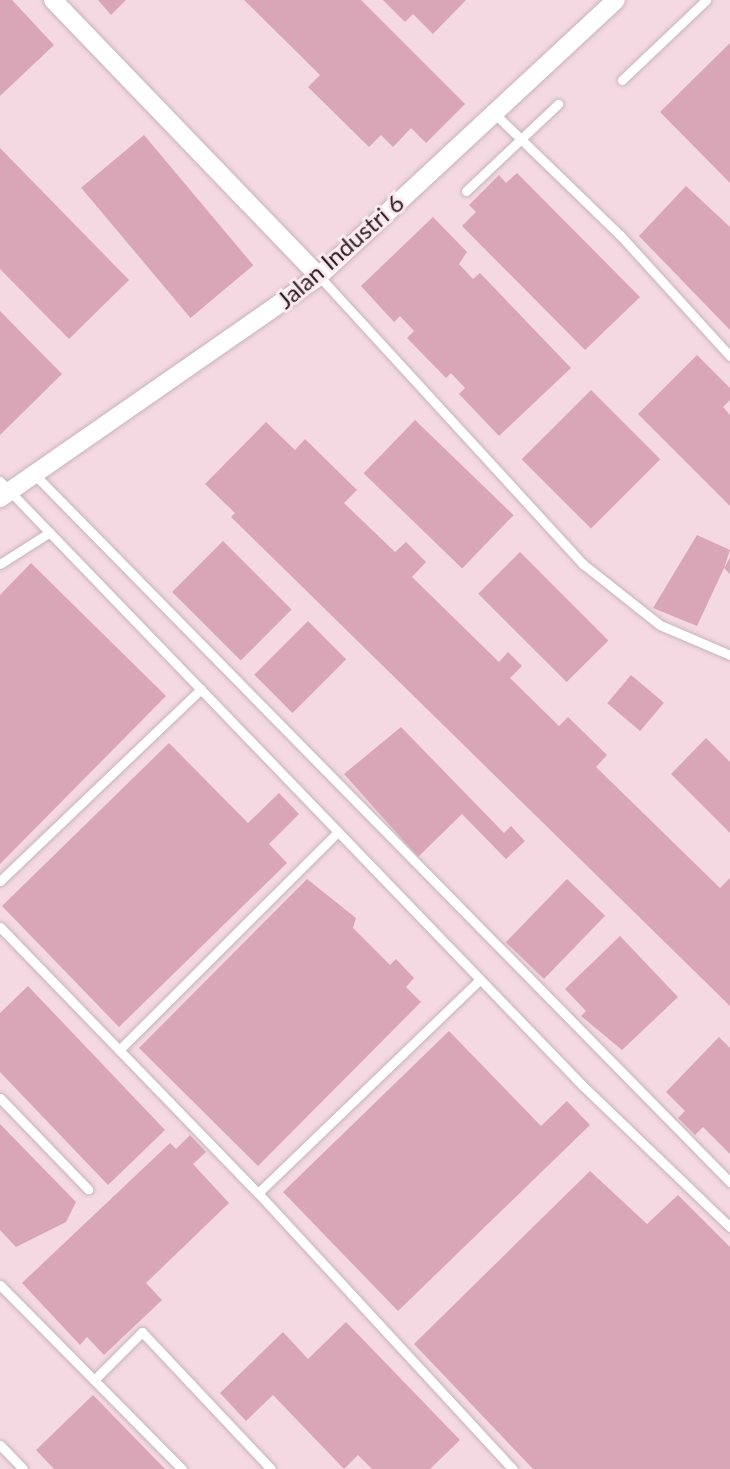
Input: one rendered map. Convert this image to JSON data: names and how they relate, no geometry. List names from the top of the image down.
{
  "streets": {
    "street": ["Jalan Industri 6"]
  }
}
